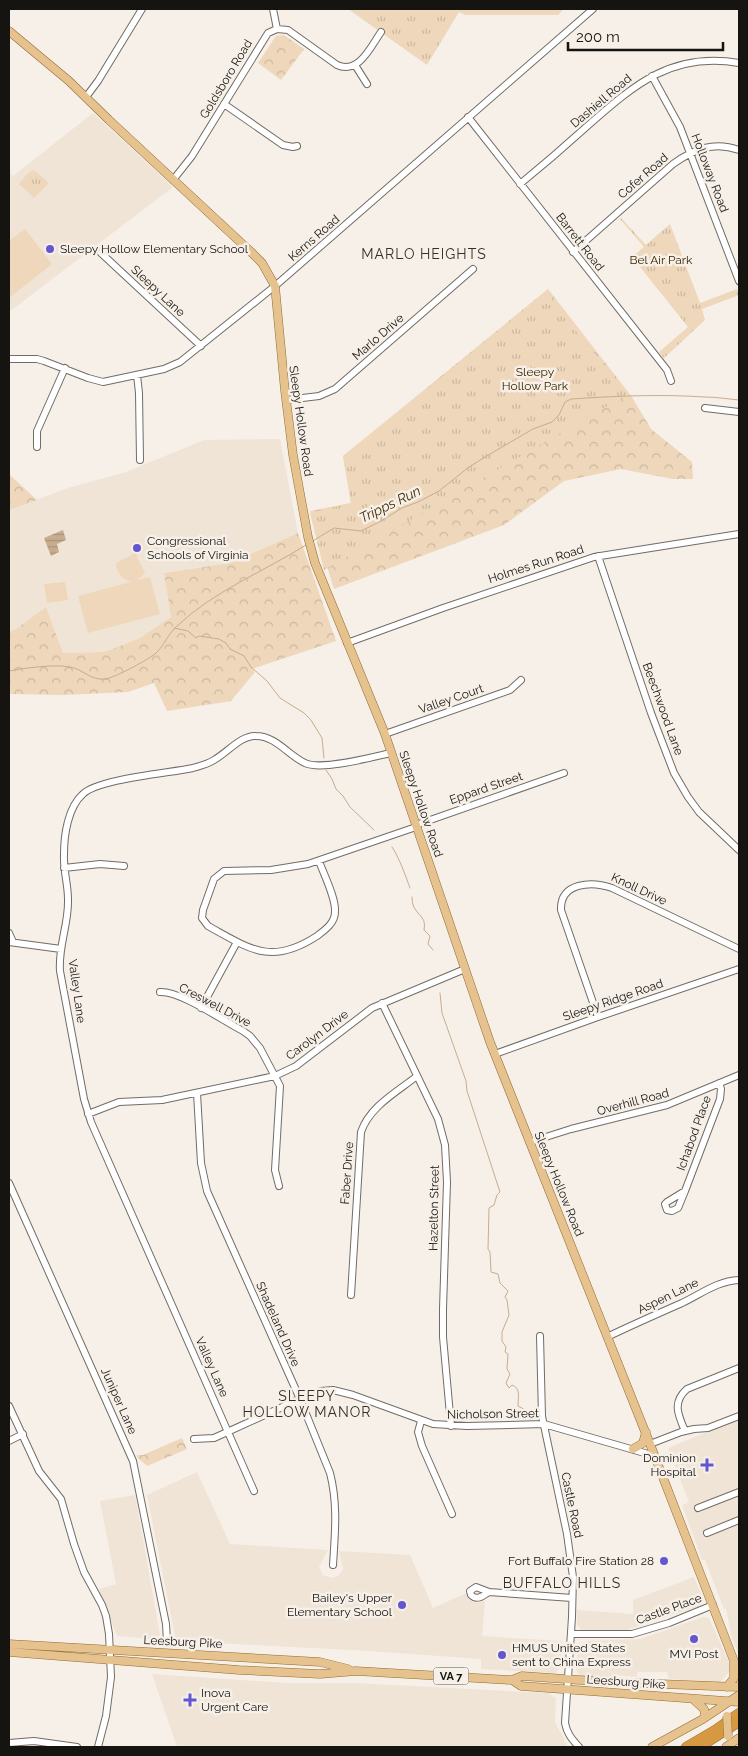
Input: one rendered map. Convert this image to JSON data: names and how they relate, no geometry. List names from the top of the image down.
{
  "streets": {
    "main road": ["Sleepy Hollow Road", "Leesburg Pike", "VA 7"],
    "street": [
      "Goldsboro Road",
      "Dashiell Road",
      "Holloway Road",
      "Cofer Road",
      "Kerns Road",
      "Barrett Road",
      "Sleepy Lane",
      "Marlo Drive",
      "Holmes Run Road",
      "Valley Court",
      "Beechwood Lane",
      "Eppard Street",
      "Knoll Drive",
      "Valley Lane",
      "Sleepy Ridge Road",
      "Creswell Drive",
      "Carolyn Drive",
      "Overhill Road",
      "Ichabod Place",
      "Faber Drive",
      "Hazelton Street",
      "Aspen Lane",
      "Shadeland Drive",
      "Juniper Lane",
      "Nicholson Street",
      "Castle Road",
      "Castle Place"
    ]
  },
  "crossings": [
    ["Goldsboro Road", "Sleepy Hollow Road"],
    ["Dashiell Road", "Holloway Road"],
    ["Dashiell Road", "Barrett Road"],
    ["Holloway Road", "Cofer Road"],
    ["Cofer Road", "Barrett Road"],
    ["Kerns Road", "Barrett Road"],
    ["Kerns Road", "Sleepy Lane"],
    ["Kerns Road", "Sleepy Hollow Road"],
    ["Marlo Drive", "Sleepy Hollow Road"],
    ["Sleepy Hollow Road", "Holmes Run Road"],
    ["Sleepy Hollow Road", "Valley Court"],
    ["Sleepy Hollow Road", "Eppard Street"],
    ["Sleepy Hollow Road", "Valley Lane"],
    ["Sleepy Hollow Road", "Sleepy Ridge Road"],
    ["Sleepy Hollow Road", "Carolyn Drive"],
    ["Sleepy Hollow Road", "Overhill Road"],
    ["Sleepy Hollow Road", "Aspen Lane"],
    ["Sleepy Hollow Road", "Nicholson Street"],
    ["Sleepy Hollow Road", "Castle Place"],
    ["Holmes Run Road", "Beechwood Lane"],
    ["Knoll Drive", "Sleepy Ridge Road"],
    ["Valley Lane", "Carolyn Drive"],
    ["Valley Lane", "Nicholson Street"],
    ["Creswell Drive", "Carolyn Drive"],
    ["Carolyn Drive", "Hazelton Street"],
    ["Carolyn Drive", "Shadeland Drive"],
    ["Overhill Road", "Ichabod Place"],
    ["Faber Drive", "Hazelton Street"],
    ["Hazelton Street", "Nicholson Street"],
    ["Shadeland Drive", "Nicholson Street"],
    ["Nicholson Street", "Castle Road"],
    ["Castle Road", "Castle Place"],
    ["Castle Road", "Leesburg Pike"]
  ],
  "districts": ["MARLO HEIGHTS", "SLEEPY HOLLOW MANOR", "BUFFALO HILLS"],
  "water": ["Tripps Run"],
  "parks": ["Bel Air Park", "Sleepy Hollow Park"],
  "places": {
    "other": [
      "Sleepy Hollow Elementary School",
      "Congressional Schools of Virginia",
      "Fort Buffalo Fire Station 28",
      "Bailey's Upper Elementary School",
      "MVI Post",
      "HMUS United States sent to China Express"
    ],
    "health": ["Dominion Hospital", "Inova Urgent Care"]
  },
  "scale_bar": "200 m"
}
